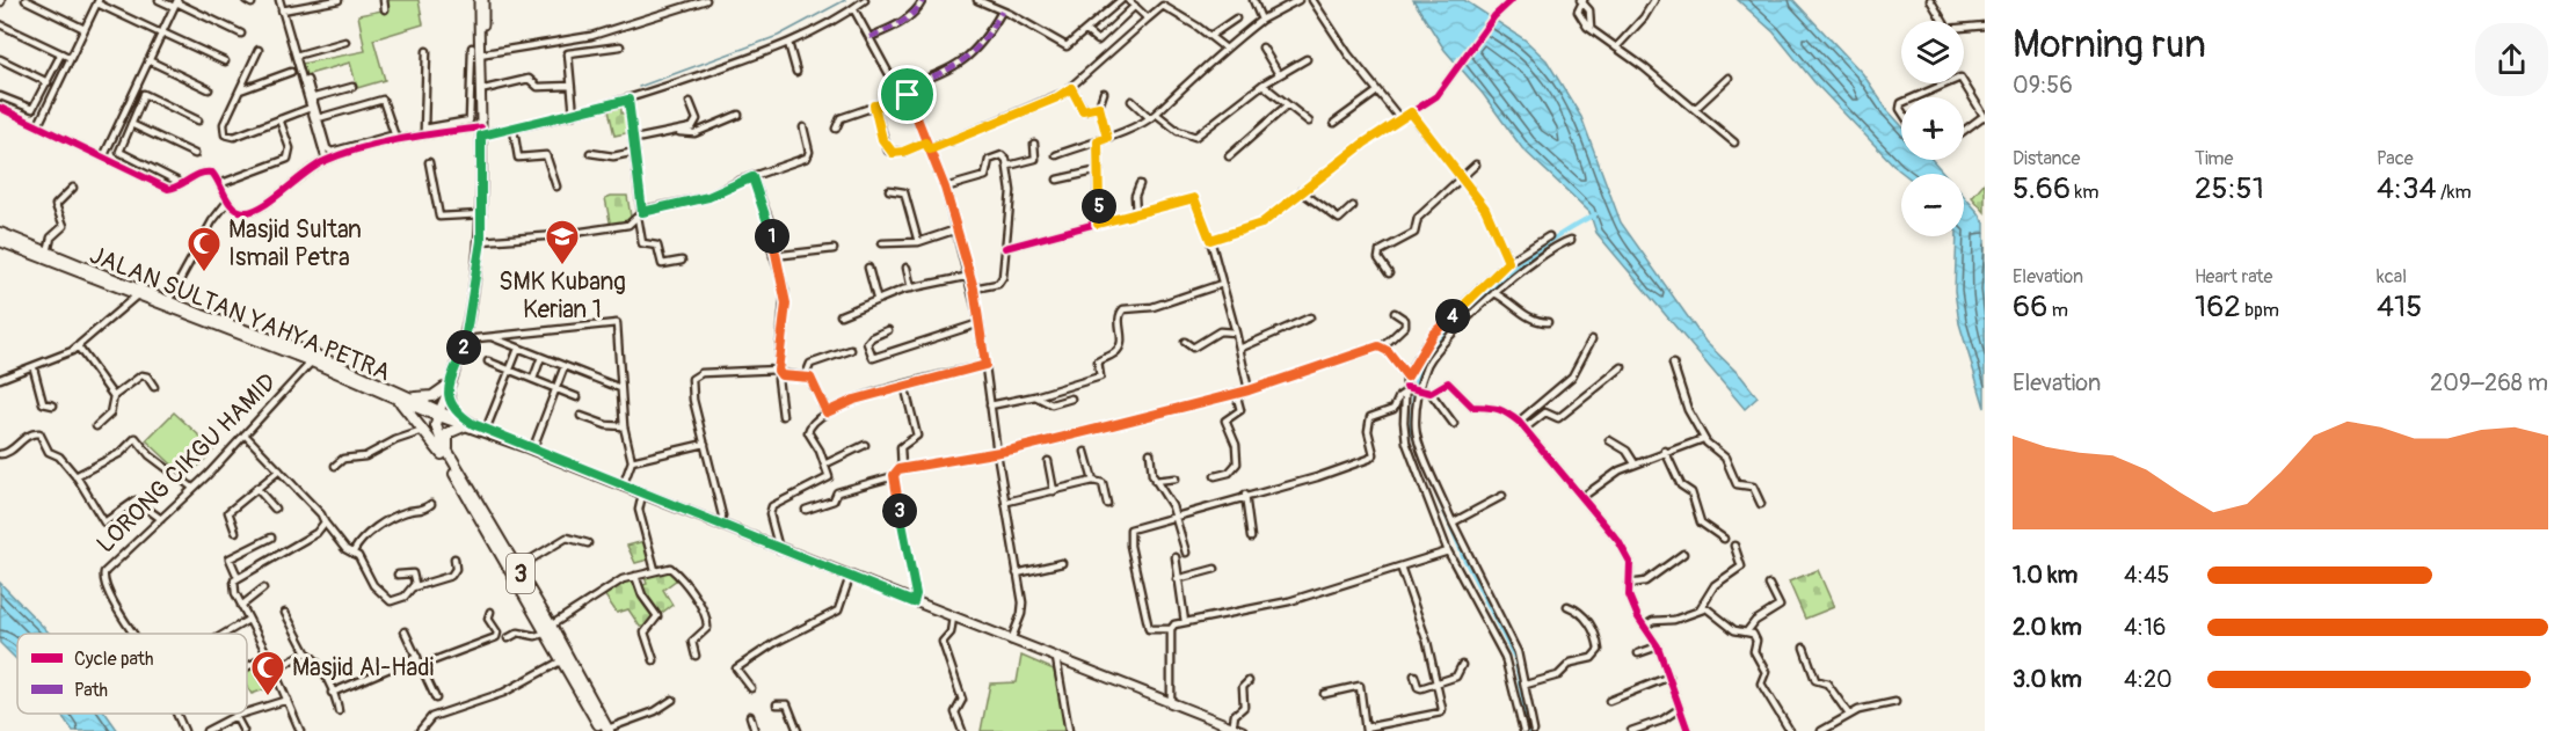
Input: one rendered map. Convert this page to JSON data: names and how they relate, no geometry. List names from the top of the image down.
{
  "streets": {
    "highway": ["JALAN SULTAN YAHYA PETRA", "3"],
    "street": ["LORONG CIKGU HAMID"]
  },
  "crossings": [
    ["JALAN SULTAN YAHYA PETRA", "LORONG CIKGU HAMID"],
    ["JALAN SULTAN YAHYA PETRA", "3"]
  ],
  "places": {
    "school or university": ["SMK Kubang Kerian 1"],
    "mosque": ["Masjid Sultan Ismail Petra", "Masjid Al-Hadi"]
  },
  "legend": ["Cycle path", "Path"],
  "page": {
    "heading": ["Morning run", "09:56"],
    "map_buttons": ["+", "−"],
    "stats": [
      ["Distance", "5.66 km"],
      ["Time", "25:51"],
      ["Pace", "4:34 /km"],
      ["Elevation", "66 m"],
      ["Heart rate", "162 bpm"],
      ["kcal", "415"]
    ],
    "pins": [
      "5",
      "1",
      "4",
      "2",
      "3"
    ],
    "chart": ["Elevation", "209–268 m"],
    "list": [
      {
        "name": "1.0 km",
        "note": "4:45"
      },
      {
        "name": "2.0 km",
        "note": "4:16"
      },
      {
        "name": "3.0 km",
        "note": "4:20"
      }
    ]
  }
}
